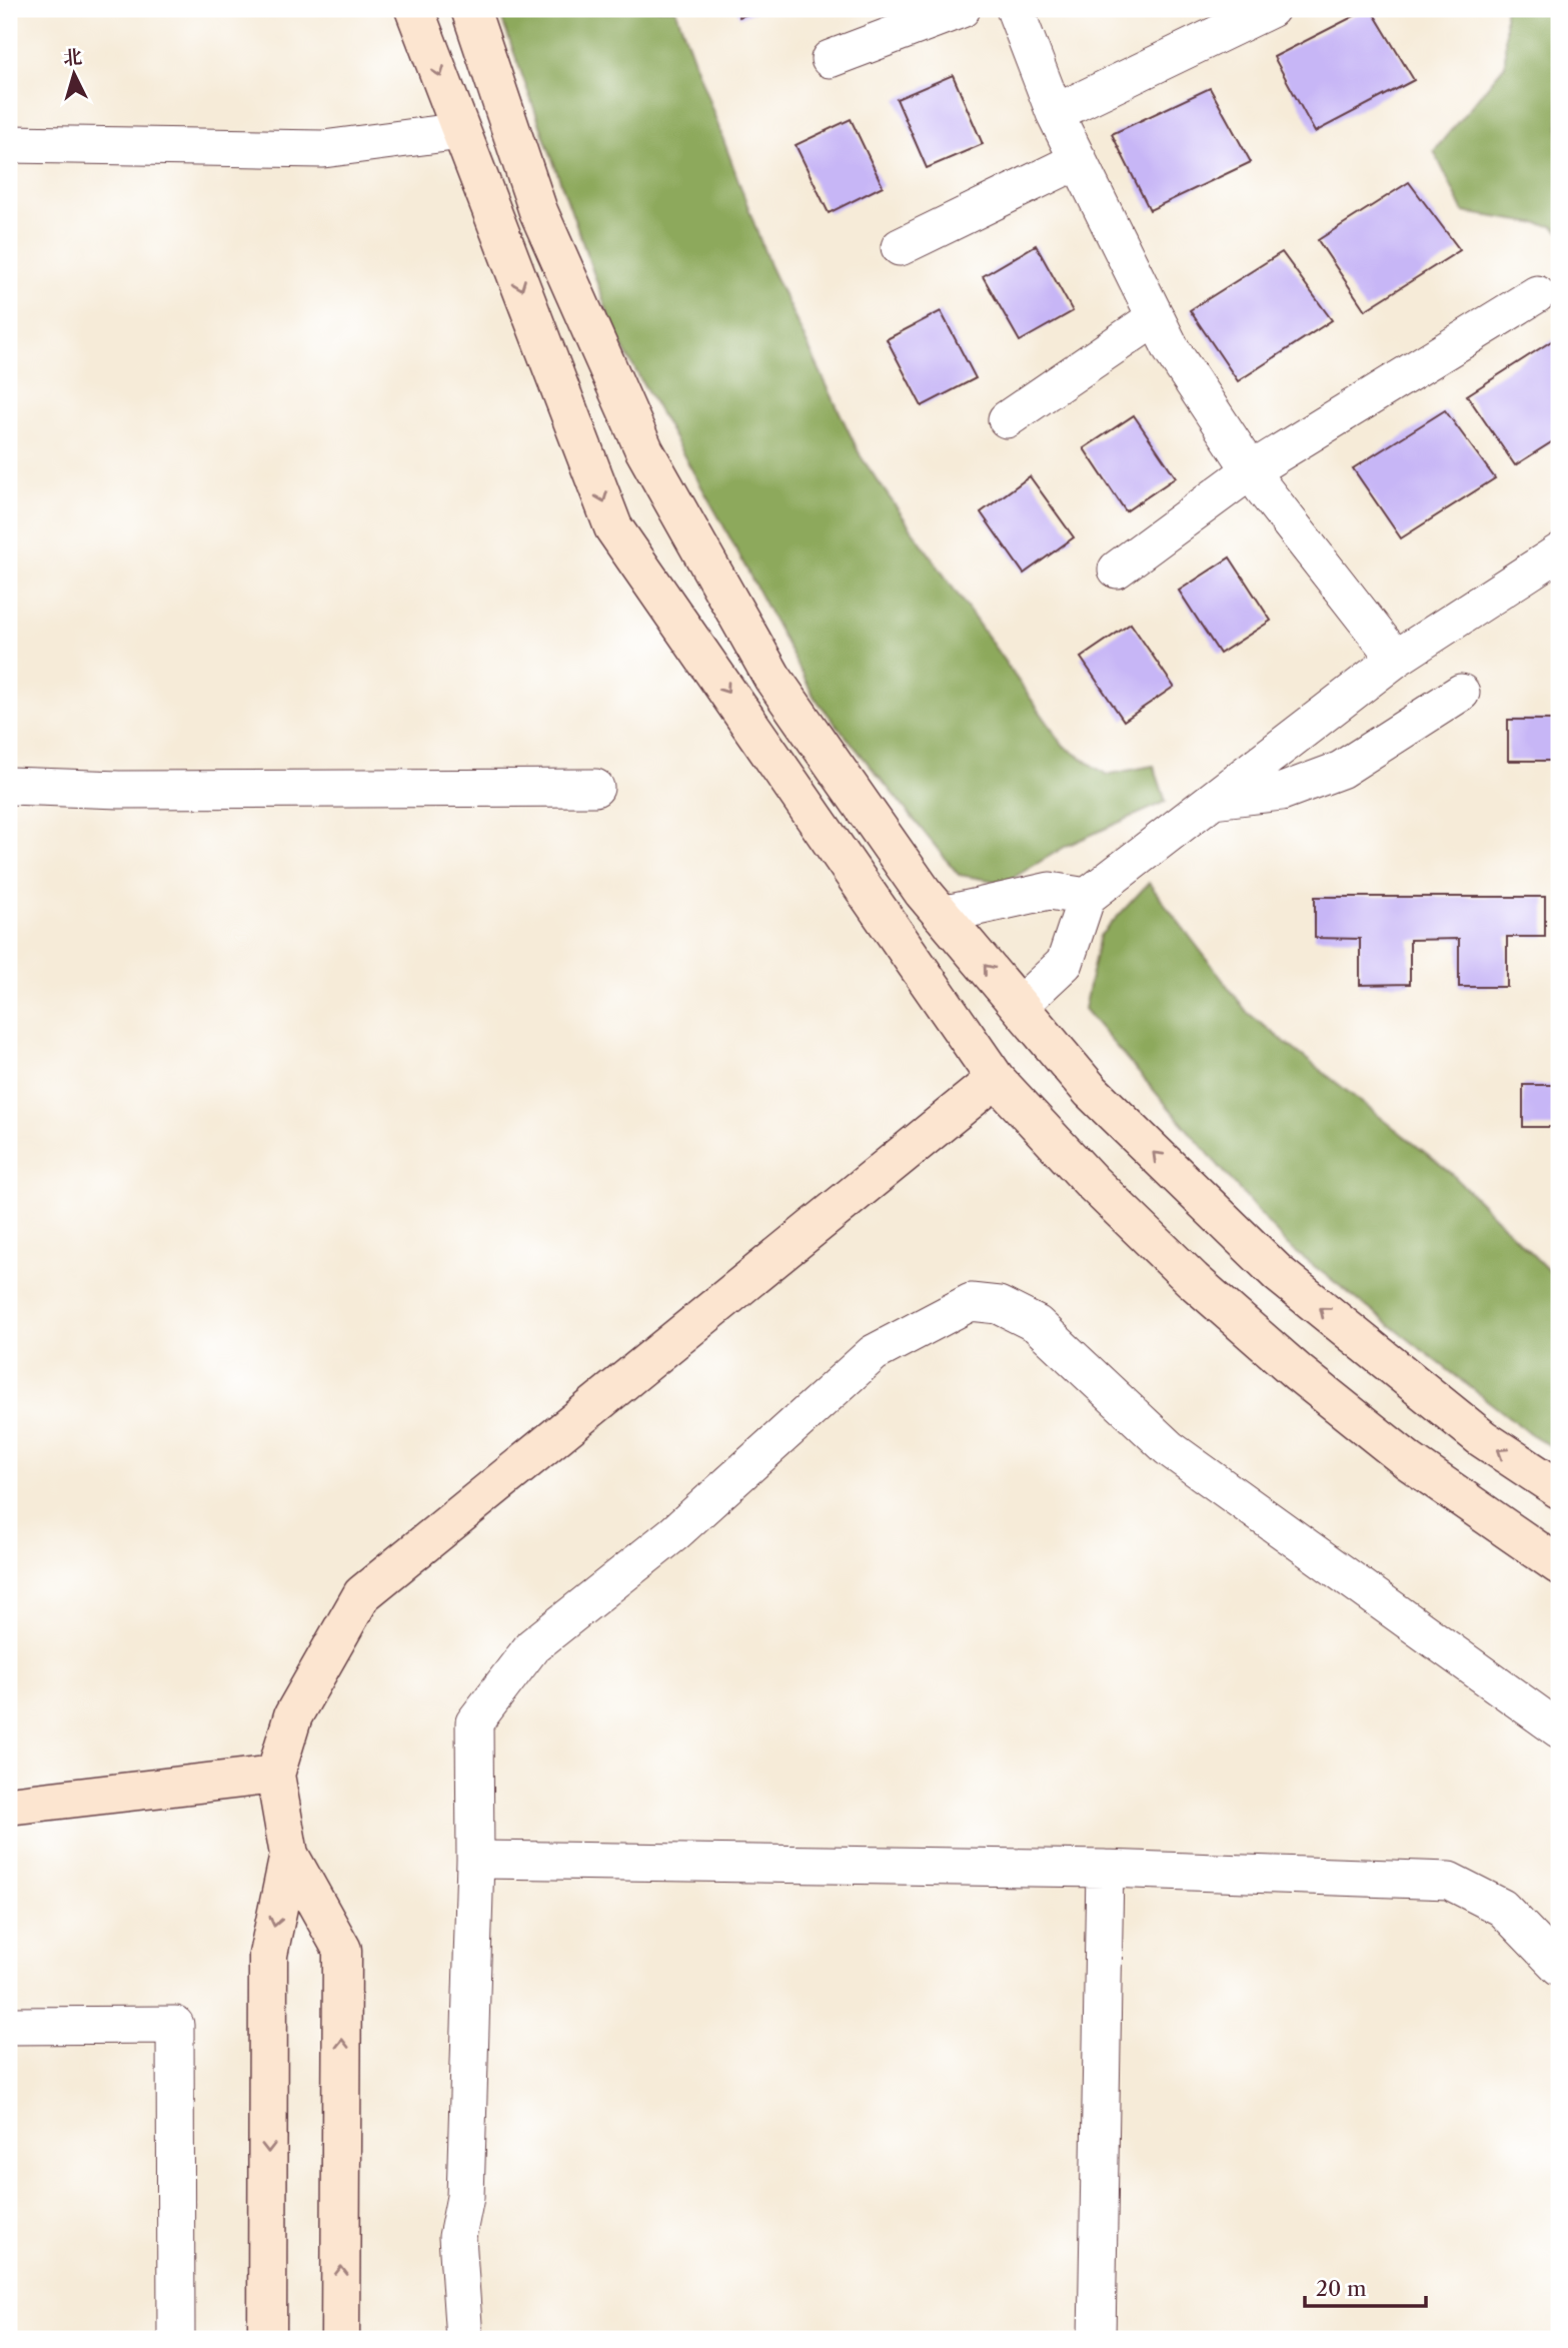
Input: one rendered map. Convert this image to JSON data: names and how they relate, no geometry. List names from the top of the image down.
{
  "scale_bar": "20 m",
  "north": "top"
}
